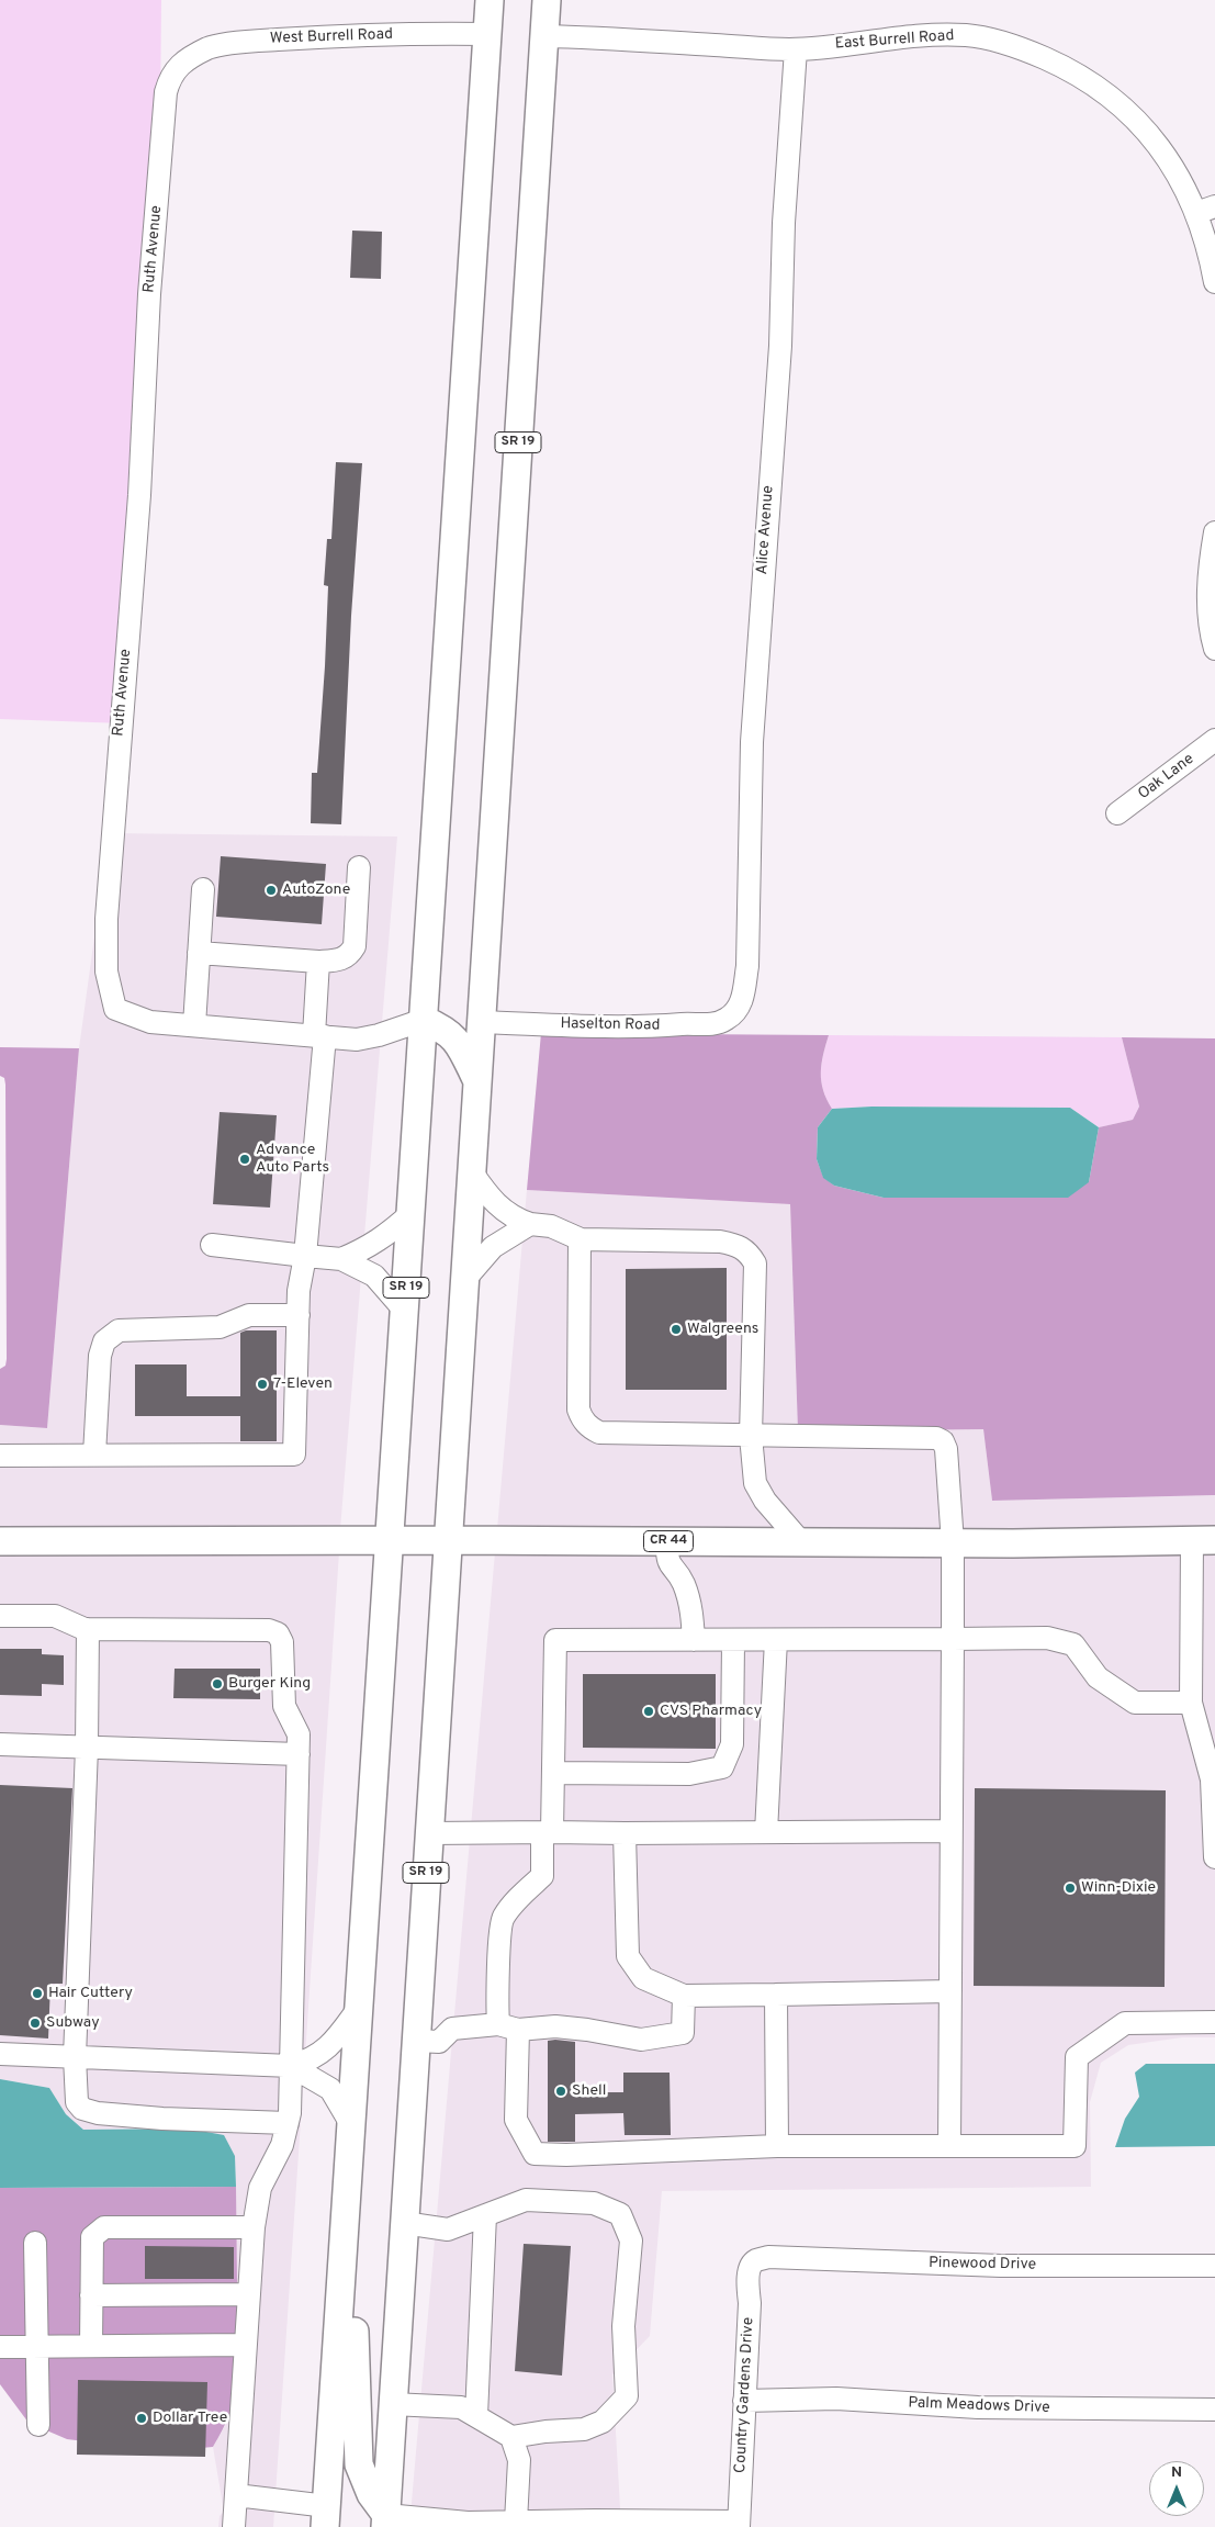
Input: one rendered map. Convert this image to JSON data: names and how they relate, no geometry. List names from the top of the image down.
{
  "streets": {
    "main road": ["SR 19", "CR 44"],
    "street": [
      "West Burrell Road",
      "East Burrell Road",
      "Ruth Avenue",
      "Alice Avenue",
      "Oak Lane",
      "Haselton Road",
      "Pinewood Drive",
      "Country Gardens Drive",
      "Palm Meadows Drive"
    ]
  },
  "crossings": [
    ["West Burrell Road", "Ruth Avenue"],
    ["West Burrell Road", "SR 19"],
    ["East Burrell Road", "SR 19"],
    ["East Burrell Road", "Alice Avenue"],
    ["Ruth Avenue", "SR 19"],
    ["SR 19", "Haselton Road"],
    ["SR 19", "CR 44"],
    ["Alice Avenue", "Haselton Road"],
    ["Pinewood Drive", "Country Gardens Drive"],
    ["Country Gardens Drive", "Palm Meadows Drive"]
  ],
  "places": [
    "AutoZone",
    "Advance Auto Parts",
    "Walgreens",
    "7-Eleven",
    "Burger King",
    "CVS Pharmacy",
    "Winn-Dixie",
    "Hair Cuttery",
    "Subway",
    "Shell",
    "Dollar Tree"
  ],
  "north": "top"
}
